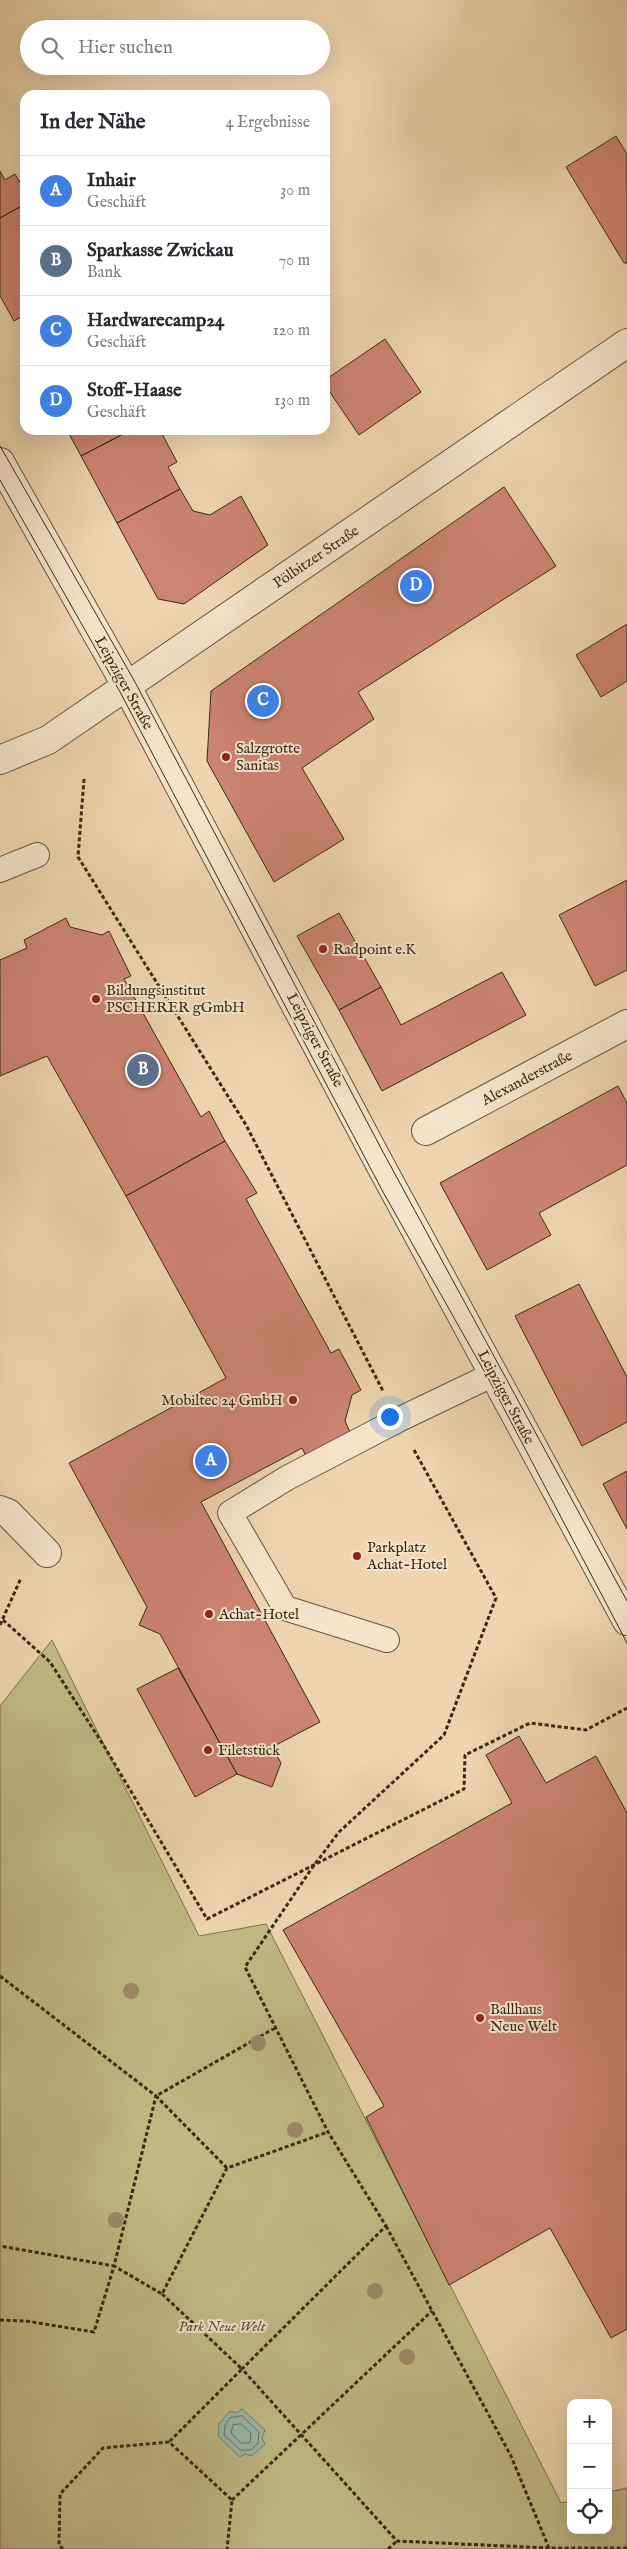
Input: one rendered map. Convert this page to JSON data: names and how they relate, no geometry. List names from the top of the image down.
{
  "streets": {
    "street": ["Pölbitzer Straße", "Leipziger Straße", "Alexanderstraße"]
  },
  "crossings": [
    ["Pölbitzer Straße", "Leipziger Straße"]
  ],
  "parks": ["Park Neue Welt"],
  "places": [
    "Salzgrotte Sanitas",
    "Radpoint e.K",
    "Bildungsinstitut PSCHERER gGmbH",
    "Mobiltec 24 GmbH",
    "Parkplatz Achat-Hotel",
    "Achat-Hotel",
    "Filetstück",
    "Ballhaus Neue Welt"
  ],
  "page": {
    "search": "Hier suchen",
    "heading": ["In der Nähe", "4 Ergebnisse"],
    "list": [
      {
        "mark": "A",
        "name": "Inhair",
        "note": "Geschäft",
        "value": "30 m"
      },
      {
        "mark": "B",
        "name": "Sparkasse Zwickau",
        "note": "Bank",
        "value": "70 m"
      },
      {
        "mark": "C",
        "name": "Hardwarecamp24",
        "note": "Geschäft",
        "value": "120 m"
      },
      {
        "mark": "D",
        "name": "Stoff-Haase",
        "note": "Geschäft",
        "value": "130 m"
      }
    ],
    "pins": [
      "D",
      "C",
      "B",
      "A"
    ],
    "map_buttons": ["+", "−"]
  }
}
